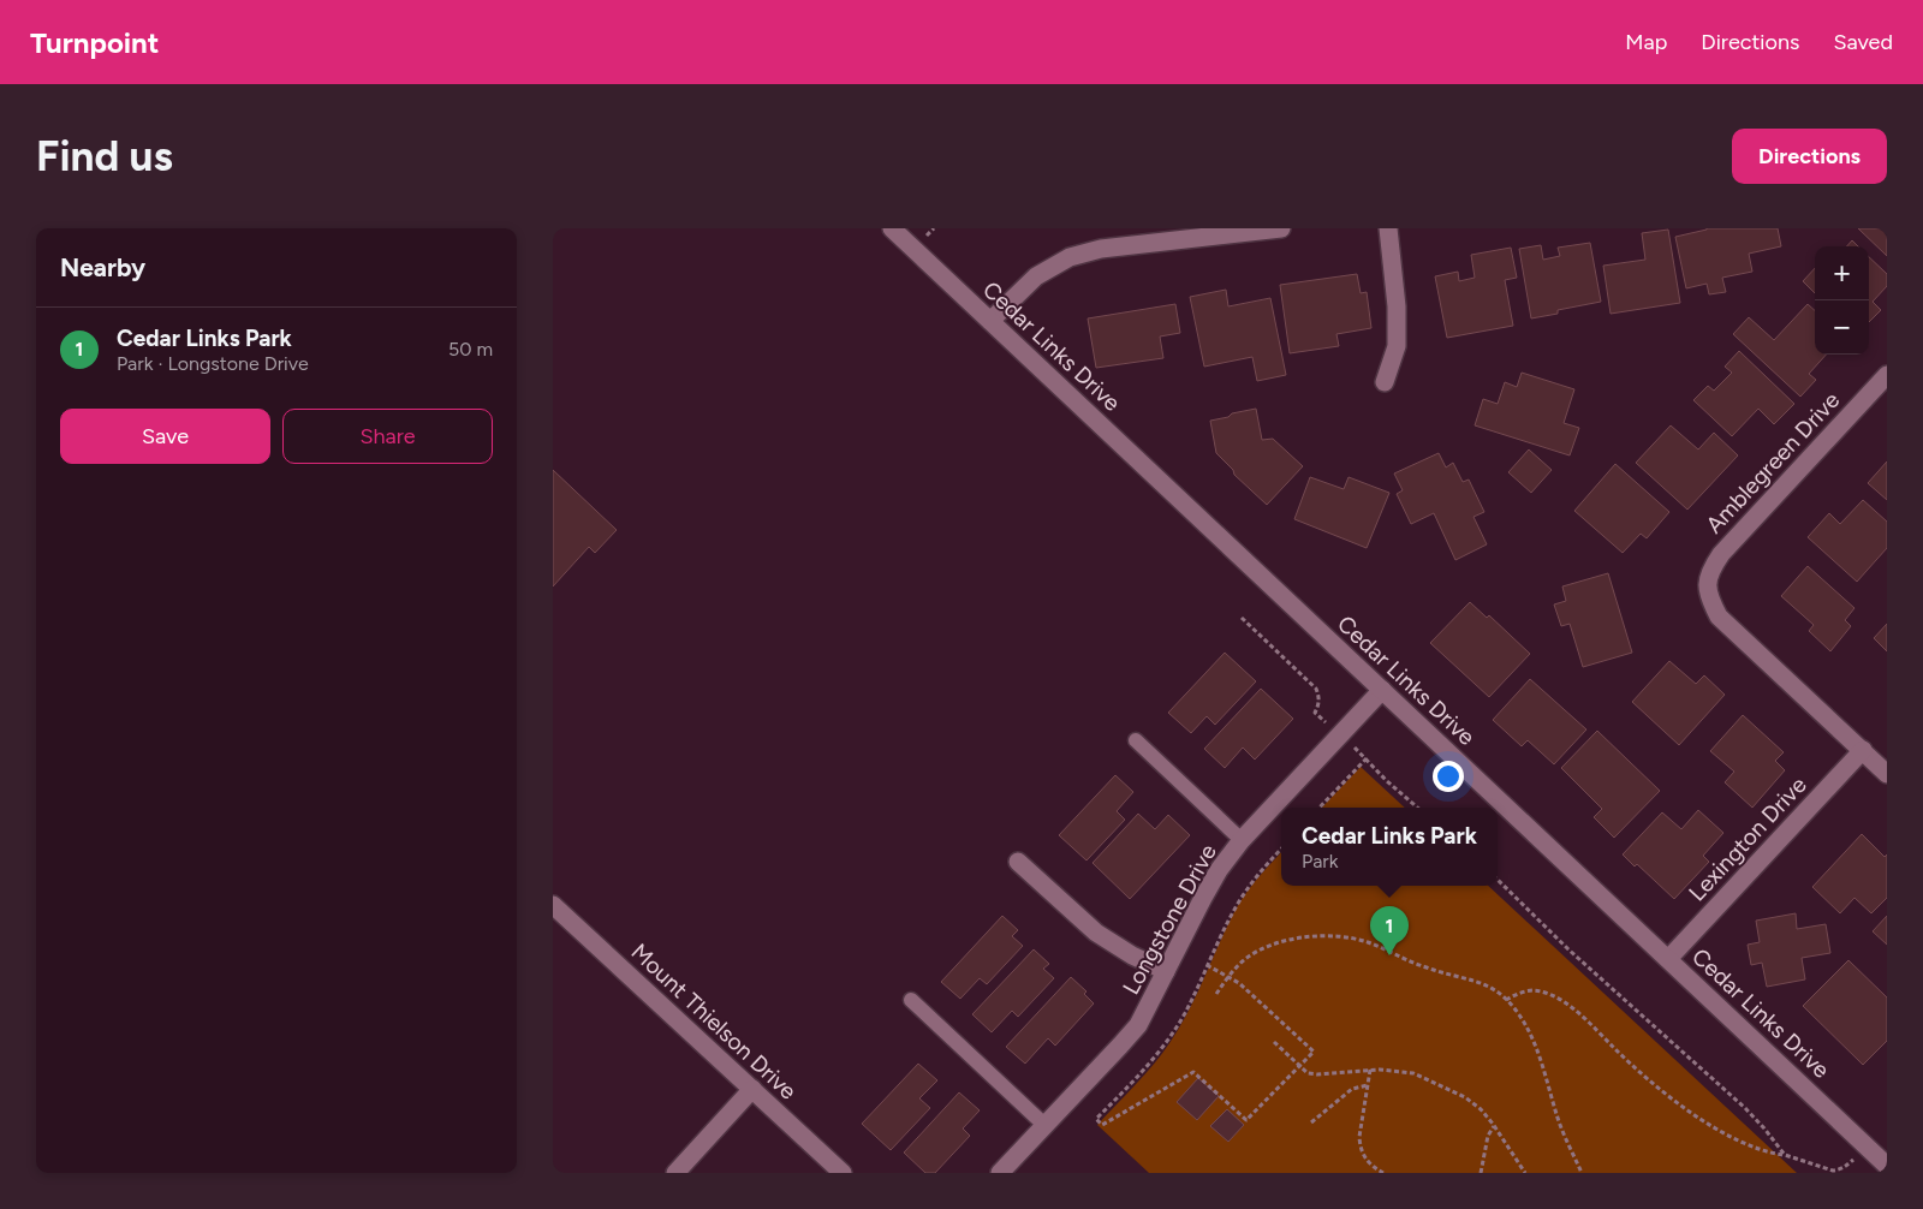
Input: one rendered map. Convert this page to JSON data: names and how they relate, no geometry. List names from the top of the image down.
{
  "streets": {
    "street": [
      "Cedar Links Drive",
      "Amblegreen Drive",
      "Lexington Drive",
      "Longstone Drive",
      "Mount Thielson Drive"
    ]
  },
  "crossings": [
    ["Cedar Links Drive", "Lexington Drive"],
    ["Cedar Links Drive", "Longstone Drive"],
    ["Amblegreen Drive", "Lexington Drive"]
  ],
  "page": {
    "header": "Turnpoint",
    "nav": ["Map", "Directions", "Saved"],
    "buttons": [
      "Directions",
      ["Save", "Share"]
    ],
    "title": "Find us",
    "heading": "Nearby",
    "map_buttons": ["+", "−"],
    "list": [
      {
        "mark": "1",
        "name": "Cedar Links Park",
        "note": "Park · Longstone Drive",
        "value": "50 m"
      }
    ],
    "popup": ["Cedar Links Park", "Park"],
    "pins": "1"
  }
}
